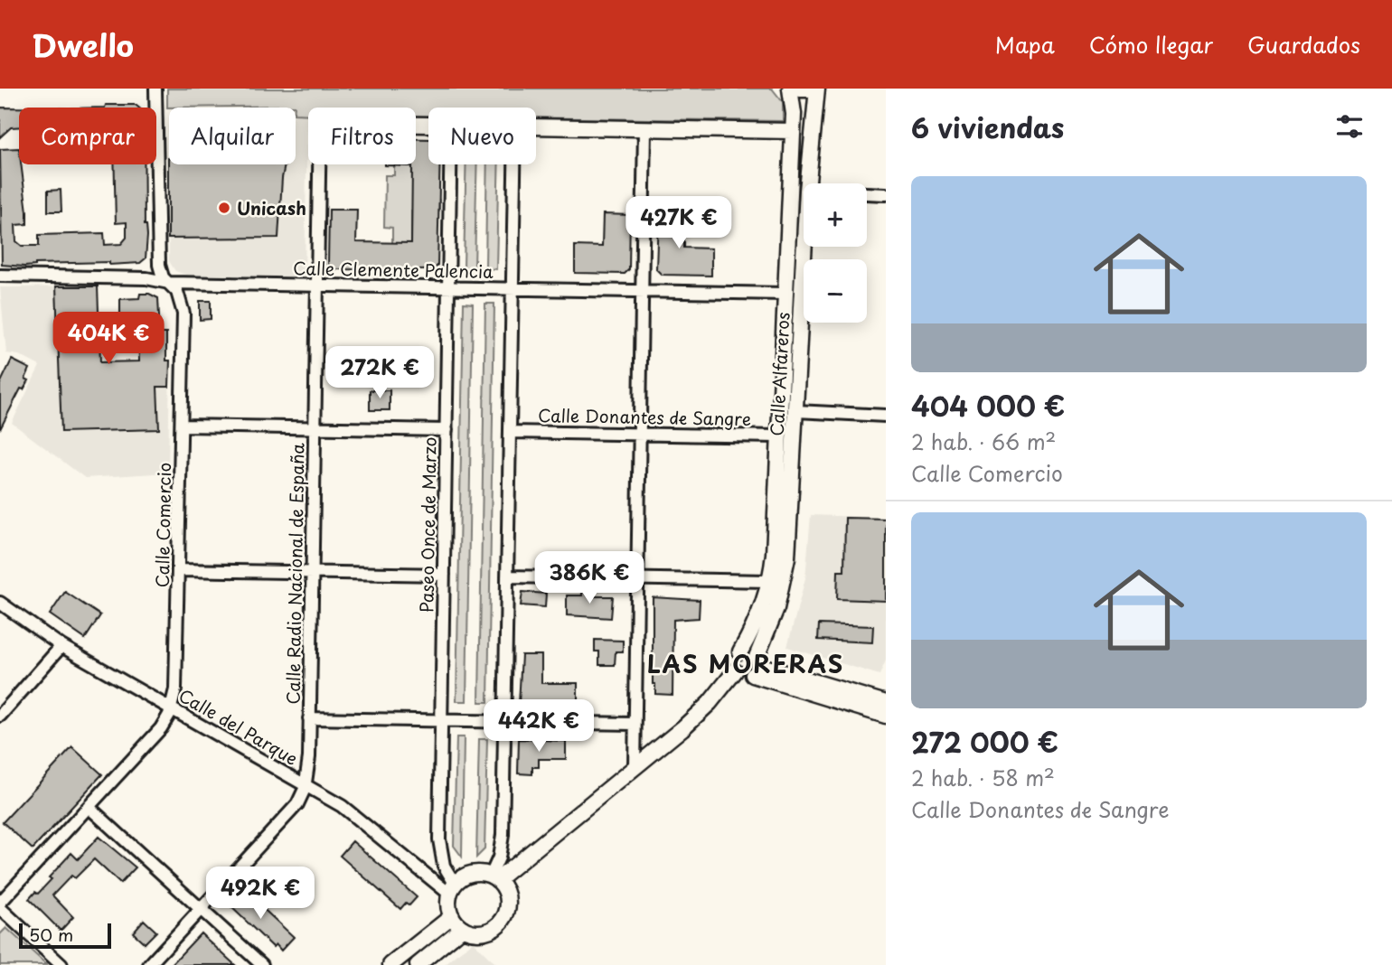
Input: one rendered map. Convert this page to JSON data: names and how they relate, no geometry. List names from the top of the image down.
{
  "streets": {
    "street": [
      "Calle Clemente Palencia",
      "Calle Alfareros",
      "Calle Donantes de Sangre",
      "Calle Comercio",
      "Paseo Once de Marzo",
      "Calle Radio Nacional de España",
      "Calle del Parque"
    ]
  },
  "crossings": [
    ["Calle Clemente Palencia", "Calle Alfareros"],
    ["Calle Clemente Palencia", "Calle Comercio"],
    ["Calle Clemente Palencia", "Paseo Once de Marzo"],
    ["Calle Clemente Palencia", "Calle Radio Nacional de España"],
    ["Calle Alfareros", "Calle Donantes de Sangre"],
    ["Calle Comercio", "Calle del Parque"],
    ["Paseo Once de Marzo", "Calle del Parque"],
    ["Calle Radio Nacional de España", "Calle del Parque"]
  ],
  "districts": ["LAS MORERAS"],
  "places": ["Unicash"],
  "scale_bar": "50 m",
  "page": {
    "header": "Dwello",
    "nav": ["Mapa", "Cómo llegar", "Guardados"],
    "heading": "6 viviendas",
    "chip": [
      "Comprar",
      "Alquilar",
      "Filtros",
      "Nuevo"
    ],
    "list": [
      {
        "name": "404 000 €",
        "note": "2 hab. · 66 m² · Calle Comercio"
      },
      {
        "name": "272 000 €",
        "note": "2 hab. · 58 m² · Calle Donantes de Sangre"
      }
    ],
    "map_buttons": ["+", "−"],
    "price": [
      "427K €",
      "404K €",
      "272K €",
      "386K €",
      "442K €",
      "492K €"
    ],
    "scale": "50 m"
  }
}
